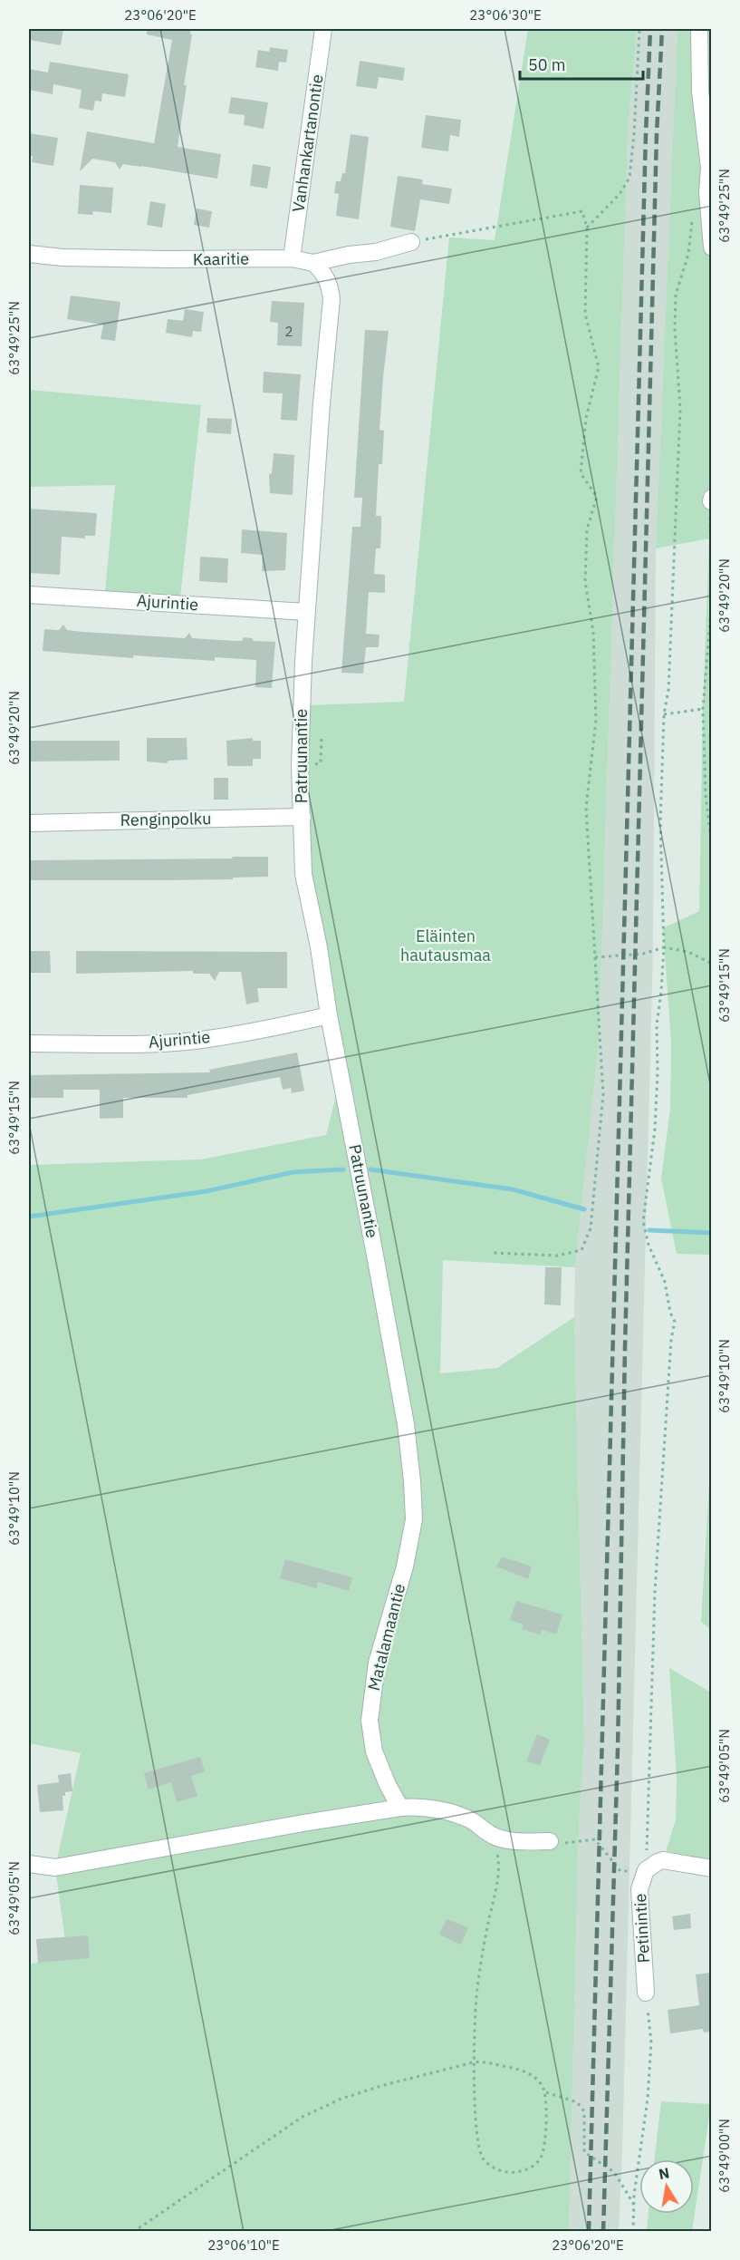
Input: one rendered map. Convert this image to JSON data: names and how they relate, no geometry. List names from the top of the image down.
{
  "streets": {
    "street": [
      "Vanhankartanontie",
      "Kaaritie",
      "Ajurintie",
      "Patruunantie",
      "Renginpolku",
      "Matalamaantie",
      "Petinintie"
    ]
  },
  "crossings": [
    ["Vanhankartanontie", "Kaaritie"],
    ["Kaaritie", "Patruunantie"],
    ["Ajurintie", "Patruunantie"],
    ["Patruunantie", "Renginpolku"],
    ["Patruunantie", "Matalamaantie"]
  ],
  "parks": ["Eläinten hautausmaa"],
  "house_numbers": ["2"],
  "scale_bar": "50 m",
  "north": "top",
  "coordinates": [
    "23°06'20\"E",
    "23°06'30\"E",
    "63°49'25\"N",
    "63°49'20\"N",
    "63°49'15\"N",
    "63°49'10\"N",
    "63°49'05\"N",
    "63°49'00\"N",
    "23°06'10\"E"
  ]
}
